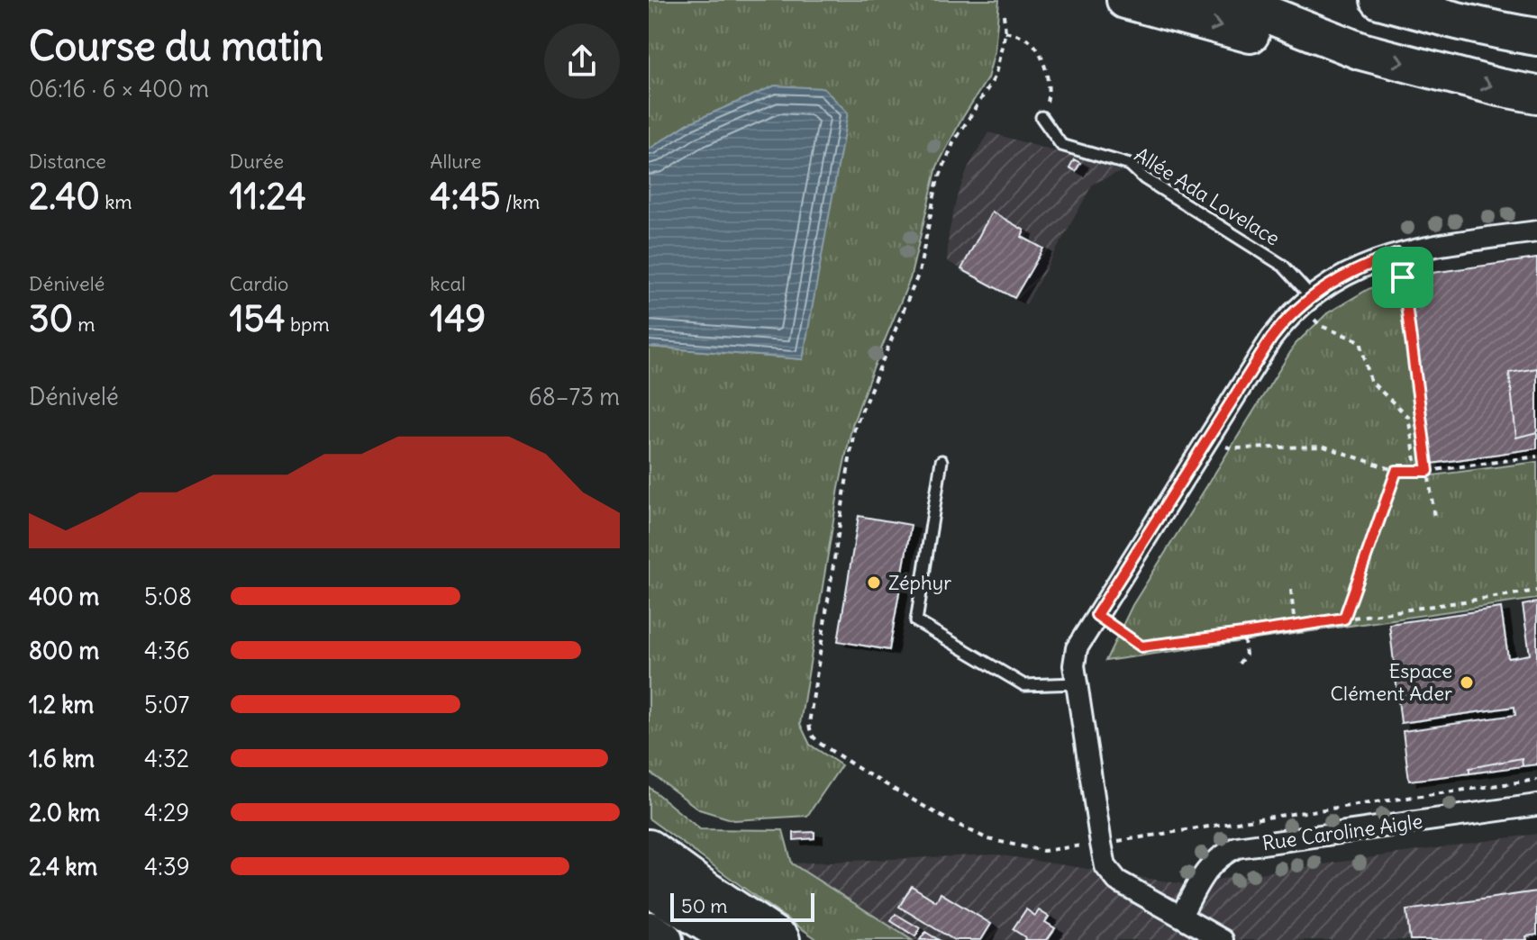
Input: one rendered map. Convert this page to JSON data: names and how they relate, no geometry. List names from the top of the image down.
{
  "streets": {
    "street": ["Rue Caroline Aigle"],
    "lane": ["Allée Ada Lovelace"]
  },
  "places": ["Zéphyr", "Espace Clément Ader"],
  "scale_bar": "50 m",
  "page": {
    "heading": ["Course du matin", "06:16 · 6 × 400 m"],
    "stats": [
      ["Distance", "2.40 km"],
      ["Durée", "11:24"],
      ["Allure", "4:45 /km"],
      ["Dénivelé", "30 m"],
      ["Cardio", "154 bpm"],
      ["kcal", "149"]
    ],
    "chart": ["Dénivelé", "68–73 m"],
    "list": [
      {
        "name": "400 m",
        "note": "5:08"
      },
      {
        "name": "800 m",
        "note": "4:36"
      },
      {
        "name": "1.2 km",
        "note": "5:07"
      },
      {
        "name": "1.6 km",
        "note": "4:32"
      },
      {
        "name": "2.0 km",
        "note": "4:29"
      },
      {
        "name": "2.4 km",
        "note": "4:39"
      }
    ],
    "scale": "50 m"
  }
}
